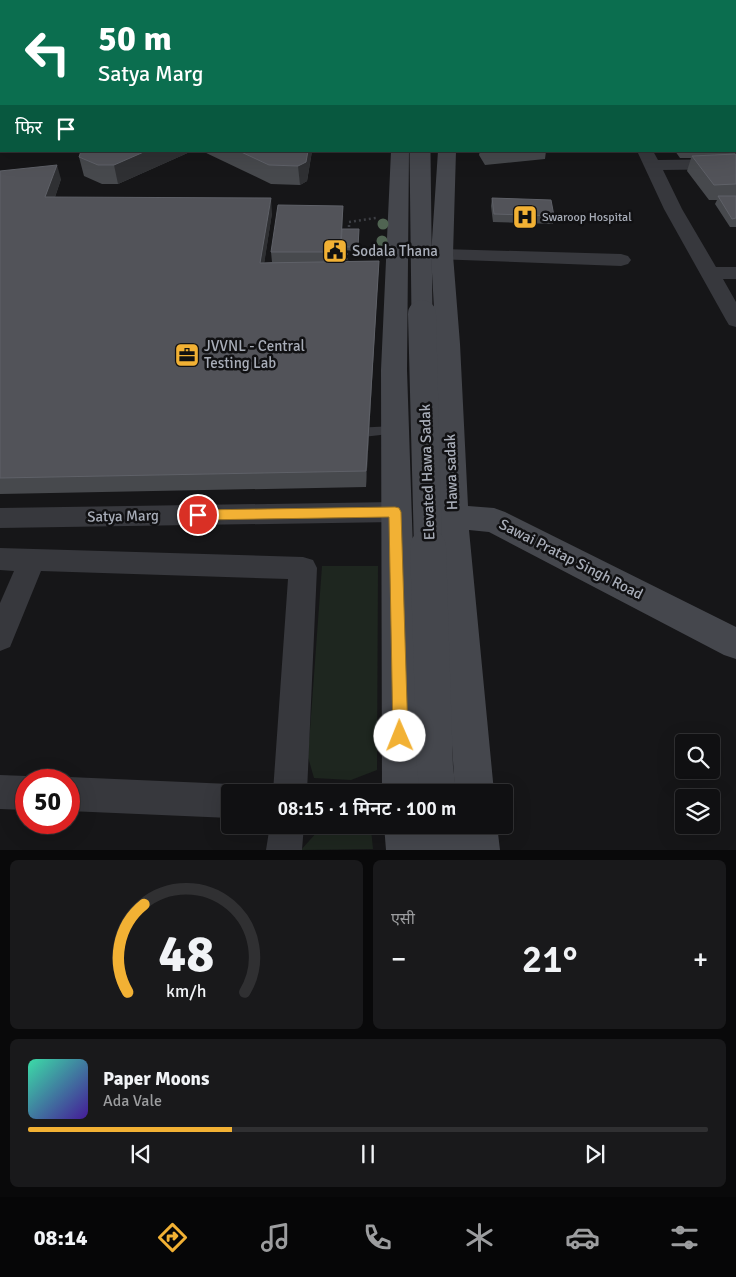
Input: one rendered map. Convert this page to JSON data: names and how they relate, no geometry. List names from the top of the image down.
{
  "streets": {
    "main road": ["Elevated Hawa Sadak", "Hawa sadak", "Sawai Pratap Singh Road"],
    "street": ["Satya Marg"]
  },
  "crossings": [
    ["Hawa sadak", "Sawai Pratap Singh Road"],
    ["Satya Marg", "Sawai Pratap Singh Road"]
  ],
  "places": {
    "hospital": ["Swaroop Hospital"],
    "public building": ["Sodala Thana"],
    "office": ["JVVNL - Central Testing Lab"]
  },
  "page": {
    "turn": ["50 m", "Satya Marg"],
    "then": "फिर",
    "limit": "50",
    "trip": "08:15 · 1 मिनट · 100 m",
    "tile": "एसी",
    "heat": ["−", "21°", "+"],
    "song": ["Paper Moons", "Ada Vale"],
    "tabs": "08:14",
    "gauge": ["48", "km/h"]
  }
}
